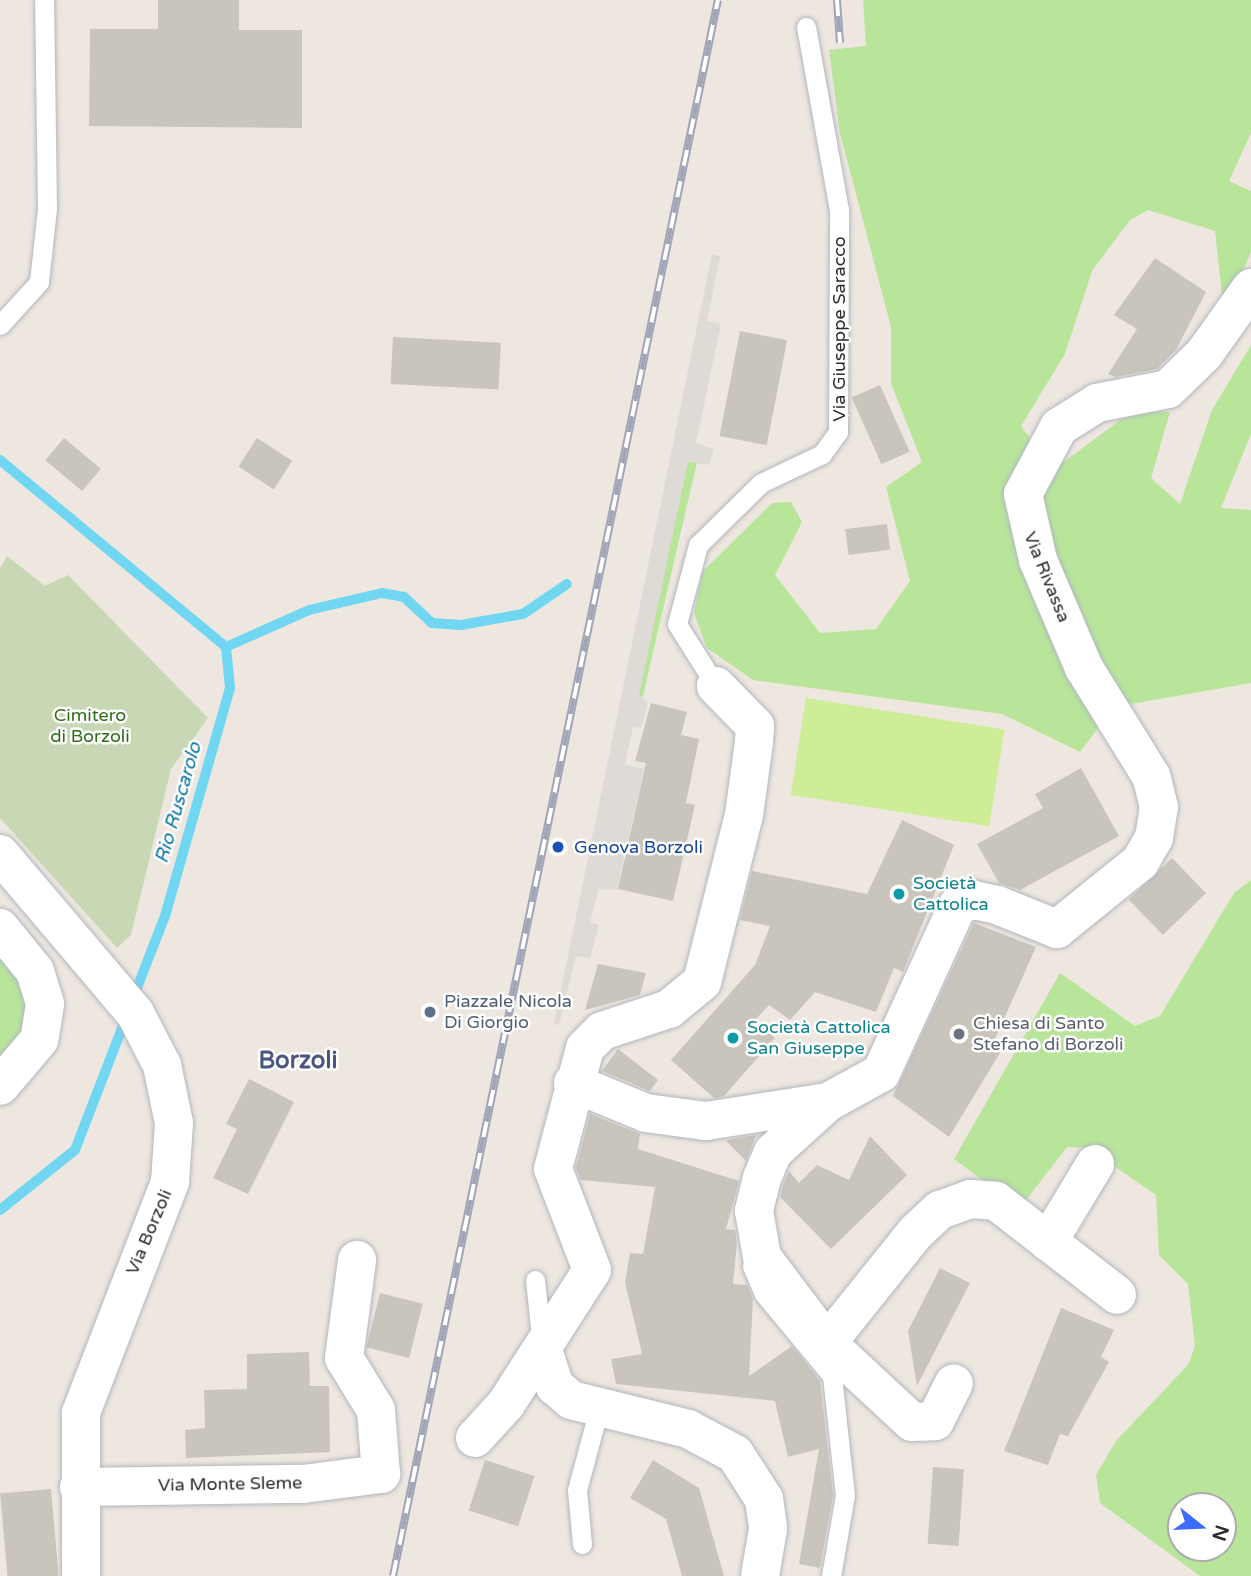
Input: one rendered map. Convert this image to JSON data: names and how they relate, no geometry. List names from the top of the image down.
{
  "streets": {
    "street": [
      "Via Giuseppe Saracco",
      "Via Rivassa",
      "Via Borzoli",
      "Via Monte Sleme"
    ]
  },
  "crossings": [
    ["Via Borzoli", "Via Monte Sleme"]
  ],
  "districts": ["Borzoli"],
  "water": ["Rio Ruscarolo"],
  "parks": ["Cimitero di Borzoli"],
  "places": [
    "Genova Borzoli",
    "Società Cattolica",
    "Piazzale Nicola Di Giorgio",
    "Chiesa di Santo Stefano di Borzoli",
    "Società Cattolica San Giuseppe"
  ],
  "north": "right"
}
